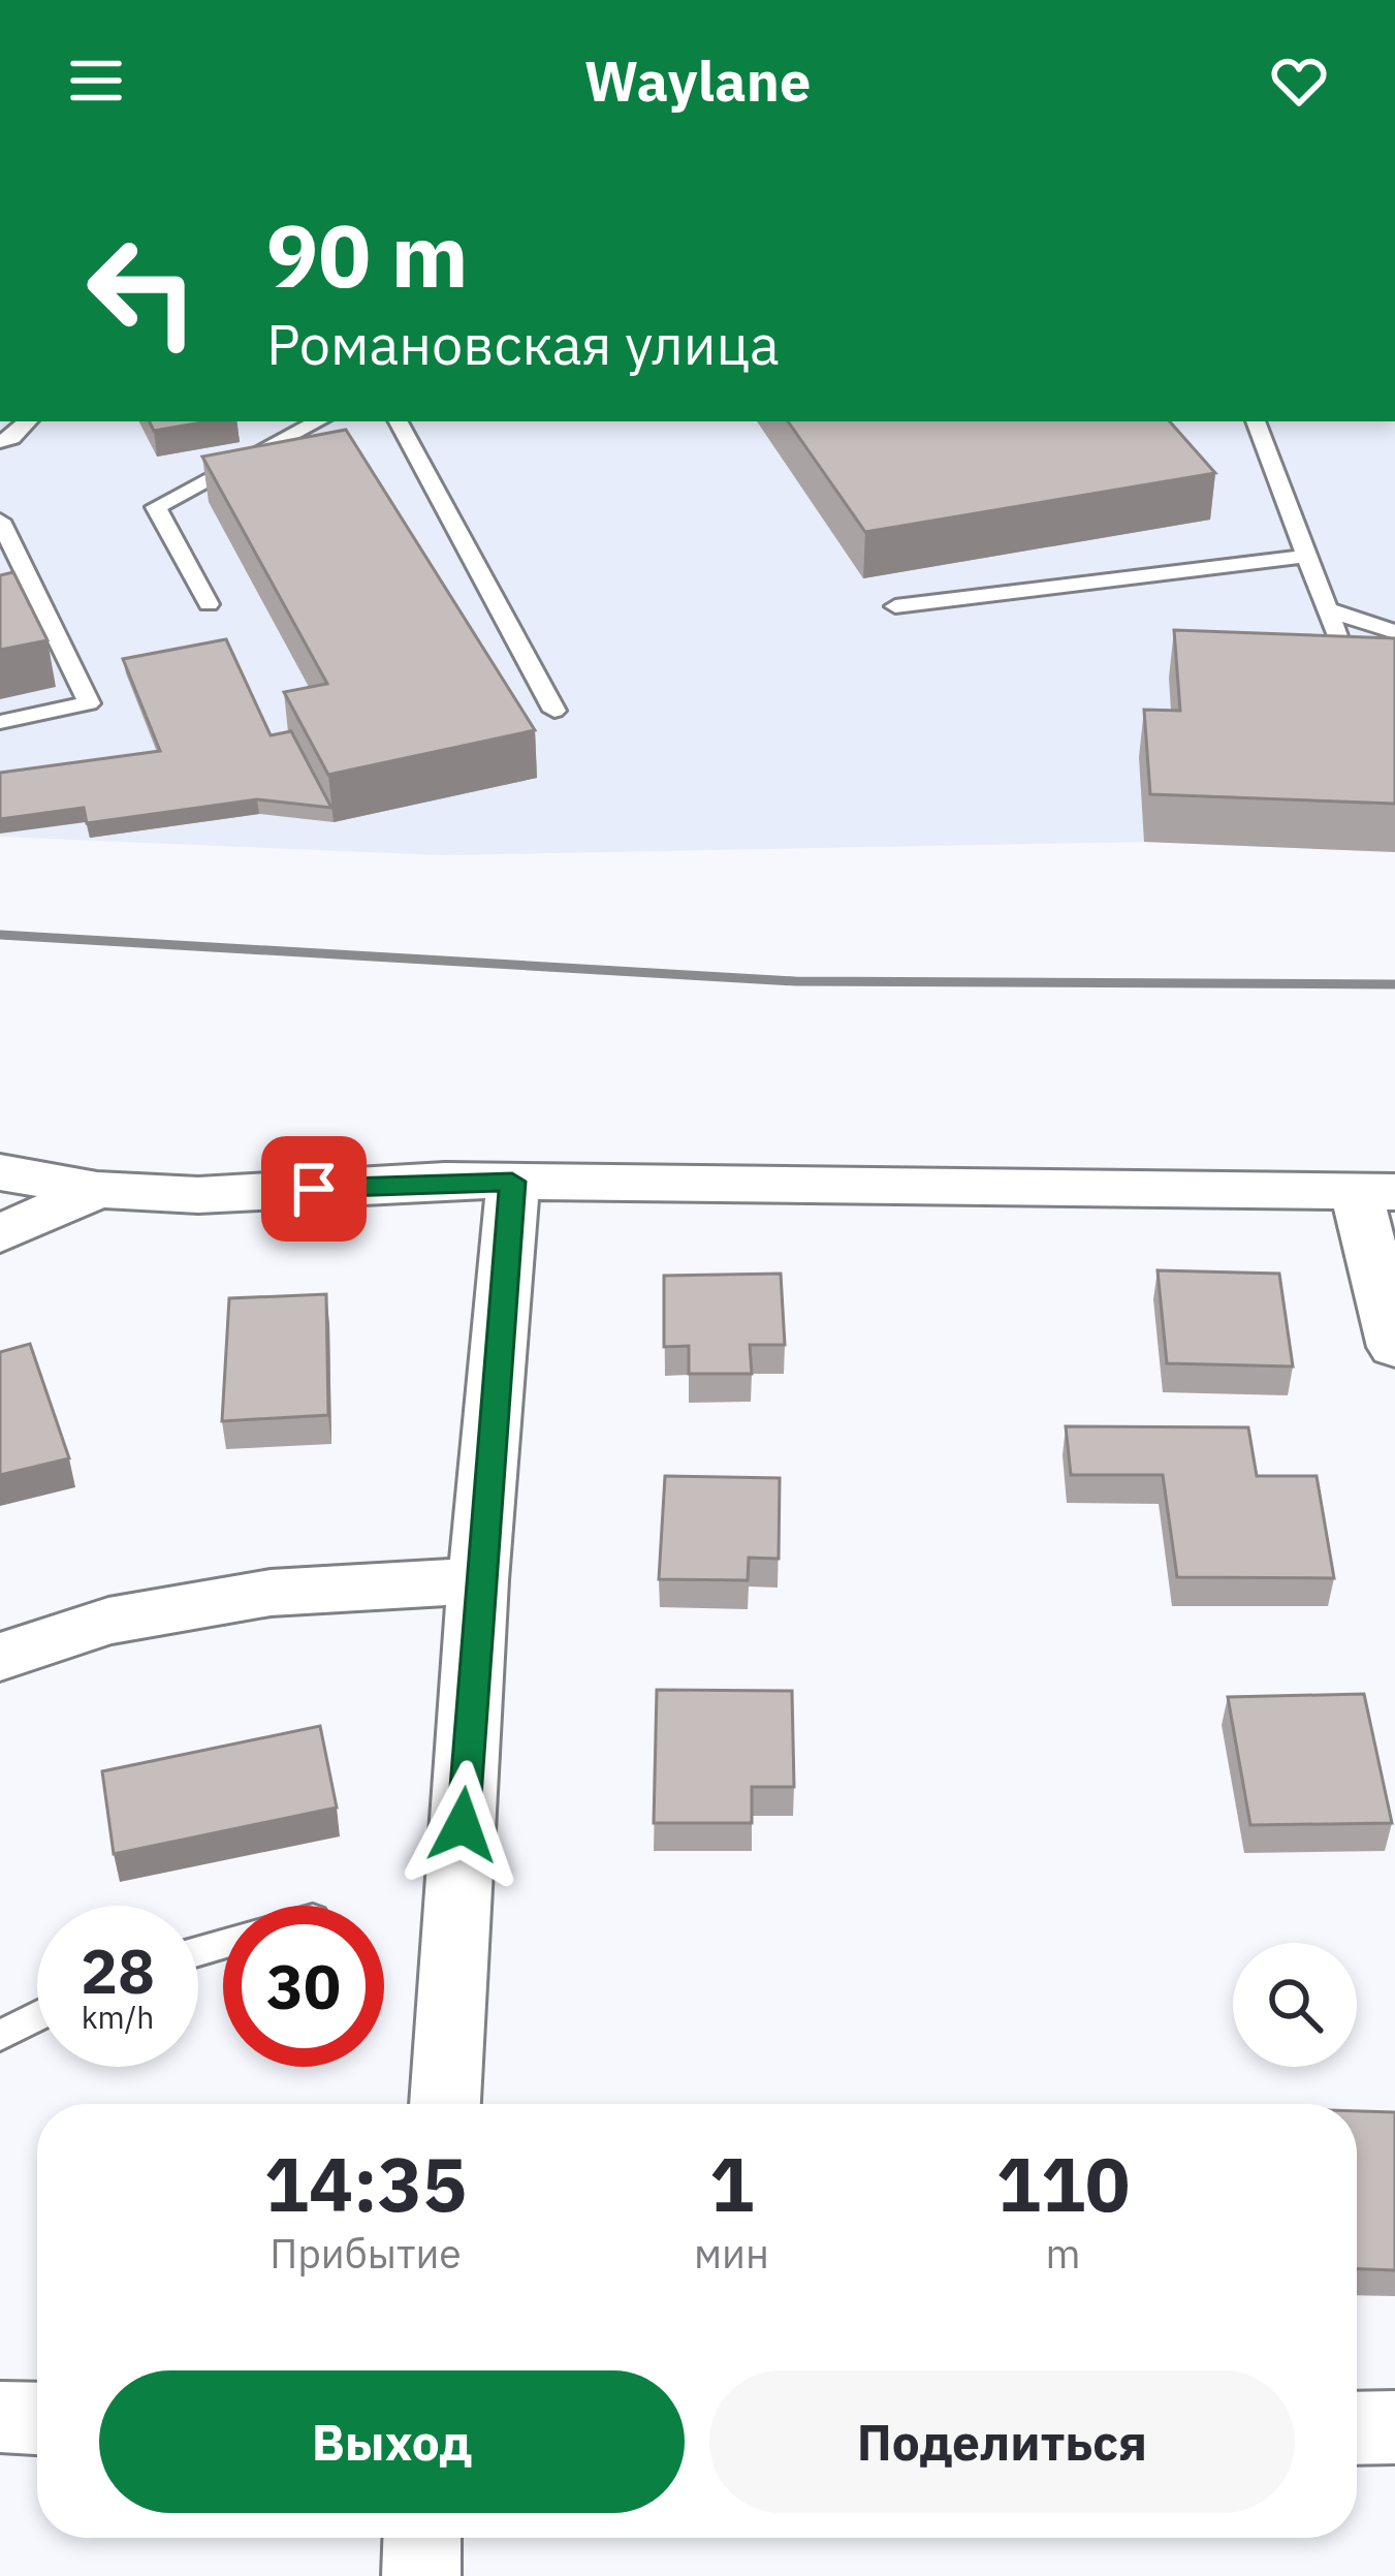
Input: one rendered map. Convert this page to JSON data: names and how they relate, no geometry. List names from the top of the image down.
{
  "page": {
    "header": "Waylane",
    "turn": ["90 m", "Романовская улица"],
    "speed": "28 km/h",
    "limit": "30",
    "eta": [
      "14:35",
      "Прибытие",
      "1",
      "мин",
      "110",
      "m"
    ],
    "buttons": ["Выход", "Поделиться"]
  }
}
